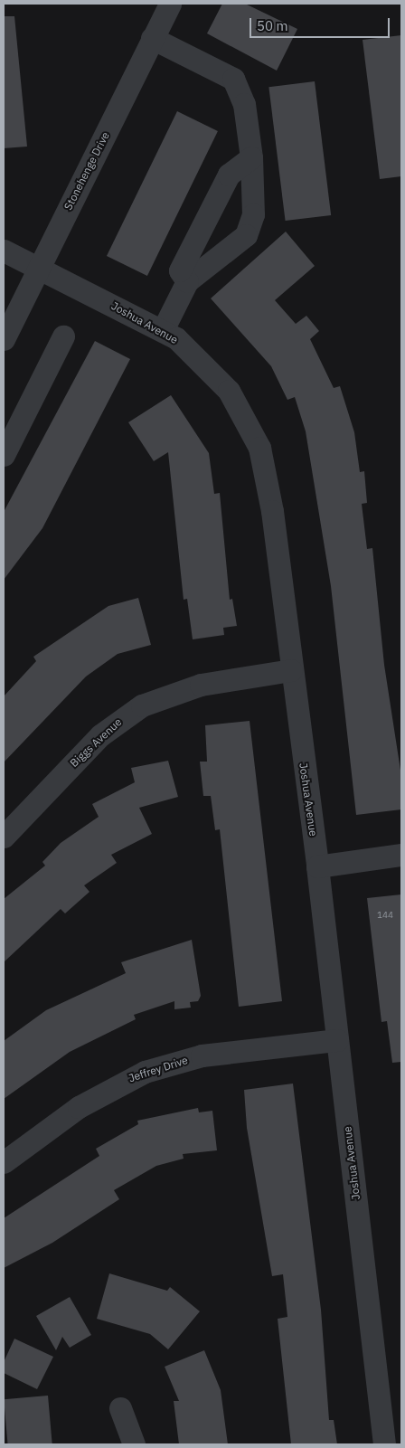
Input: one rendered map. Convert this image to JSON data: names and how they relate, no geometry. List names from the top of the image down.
{
  "streets": {
    "street": [
      "Stonehenge Drive",
      "Joshua Avenue",
      "Biggs Avenue",
      "Jeffrey Drive"
    ]
  },
  "crossings": [
    ["Stonehenge Drive", "Joshua Avenue"],
    ["Joshua Avenue", "Biggs Avenue"],
    ["Joshua Avenue", "Jeffrey Drive"]
  ],
  "house_numbers": ["144"],
  "scale_bar": "50 m"
}
